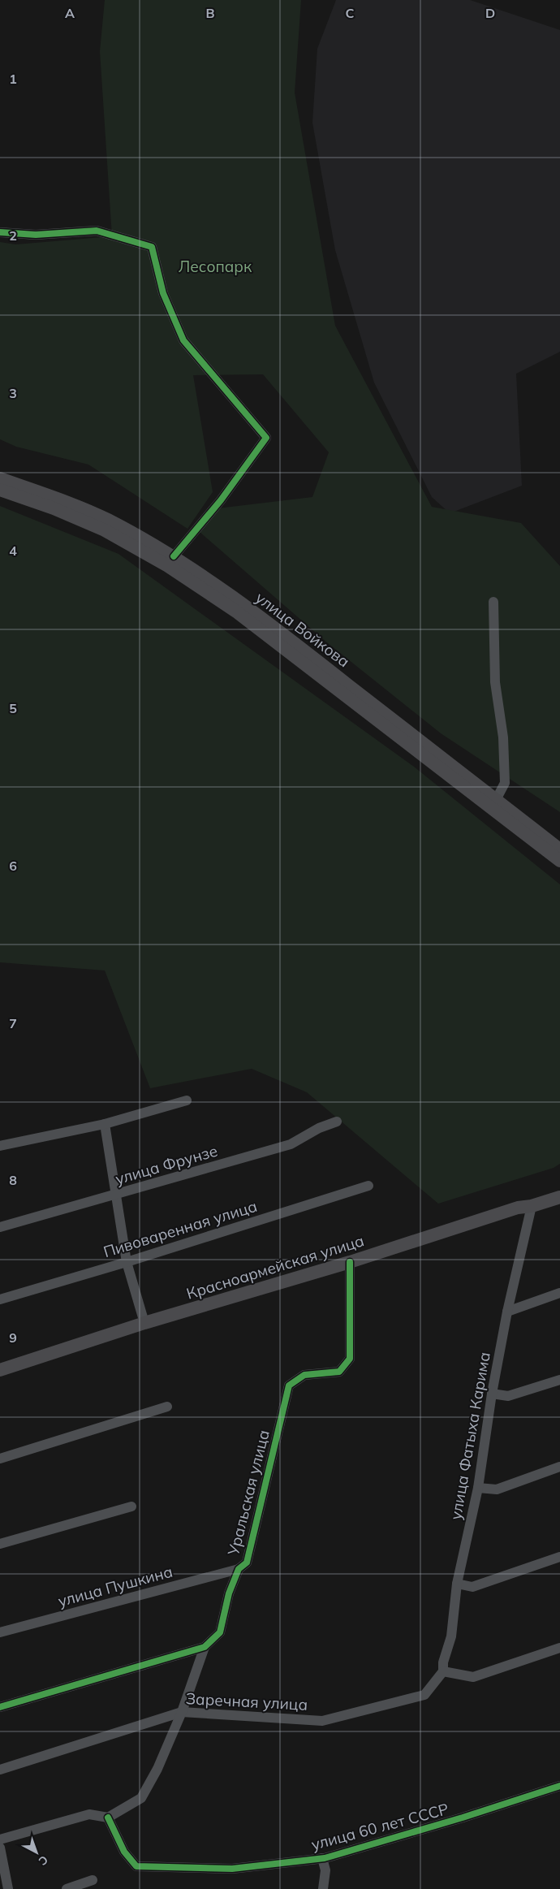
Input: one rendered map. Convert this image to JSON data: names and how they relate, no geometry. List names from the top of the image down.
{
  "streets": {
    "main road": ["улица Войкова", "Красноармейская улица"],
    "street": [
      "улица Фрунзе",
      "Пивоваренная улица",
      "улица Фатыха Карима",
      "Уральская улица",
      "улица Пушкина",
      "Заречная улица",
      "улица 60 лет СССР"
    ]
  },
  "crossings": [
    ["Красноармейская улица", "улица Фатыха Карима"],
    ["Красноармейская улица", "Уральская улица"],
    ["улица Фатыха Карима", "Заречная улица"],
    ["Уральская улица", "улица Пушкина"]
  ],
  "parks": ["Лесопарк"],
  "north": "bottom right",
  "grid": {
    "columns": [
      "A",
      "B",
      "C",
      "D"
    ],
    "rows": [
      "1",
      "2",
      "3",
      "4",
      "5",
      "6",
      "7",
      "8",
      "9"
    ]
  }
}
